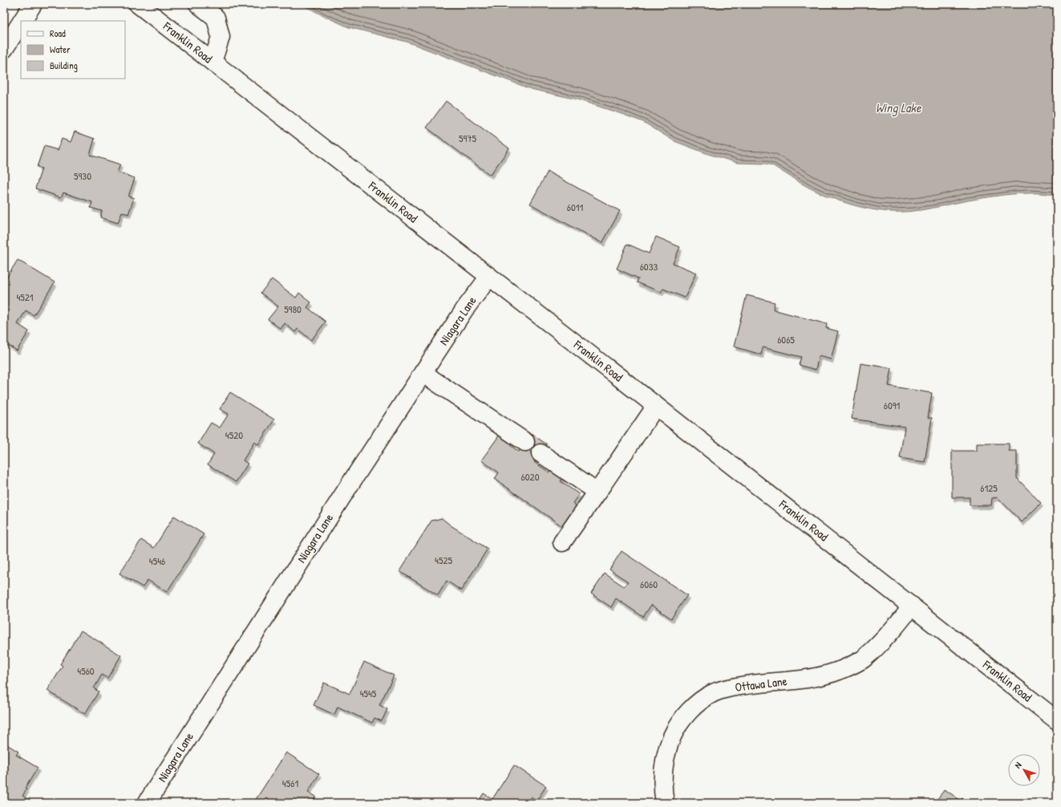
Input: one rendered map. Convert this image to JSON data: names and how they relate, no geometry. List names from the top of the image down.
{
  "streets": {
    "street": ["Franklin Road", "Niagara Lane", "Ottawa Lane"]
  },
  "crossings": [
    ["Franklin Road", "Niagara Lane"],
    ["Franklin Road", "Ottawa Lane"]
  ],
  "water": ["Wing Lake"],
  "house_numbers": [
    "5975",
    "5930",
    "6011",
    "6033",
    "4521",
    "5980",
    "6065",
    "6091",
    "4520",
    "6020",
    "6125",
    "4525",
    "4546",
    "6060",
    "4560",
    "4545",
    "4561"
  ],
  "legend": ["Road", "Water", "Building"],
  "north": "top left"
}
